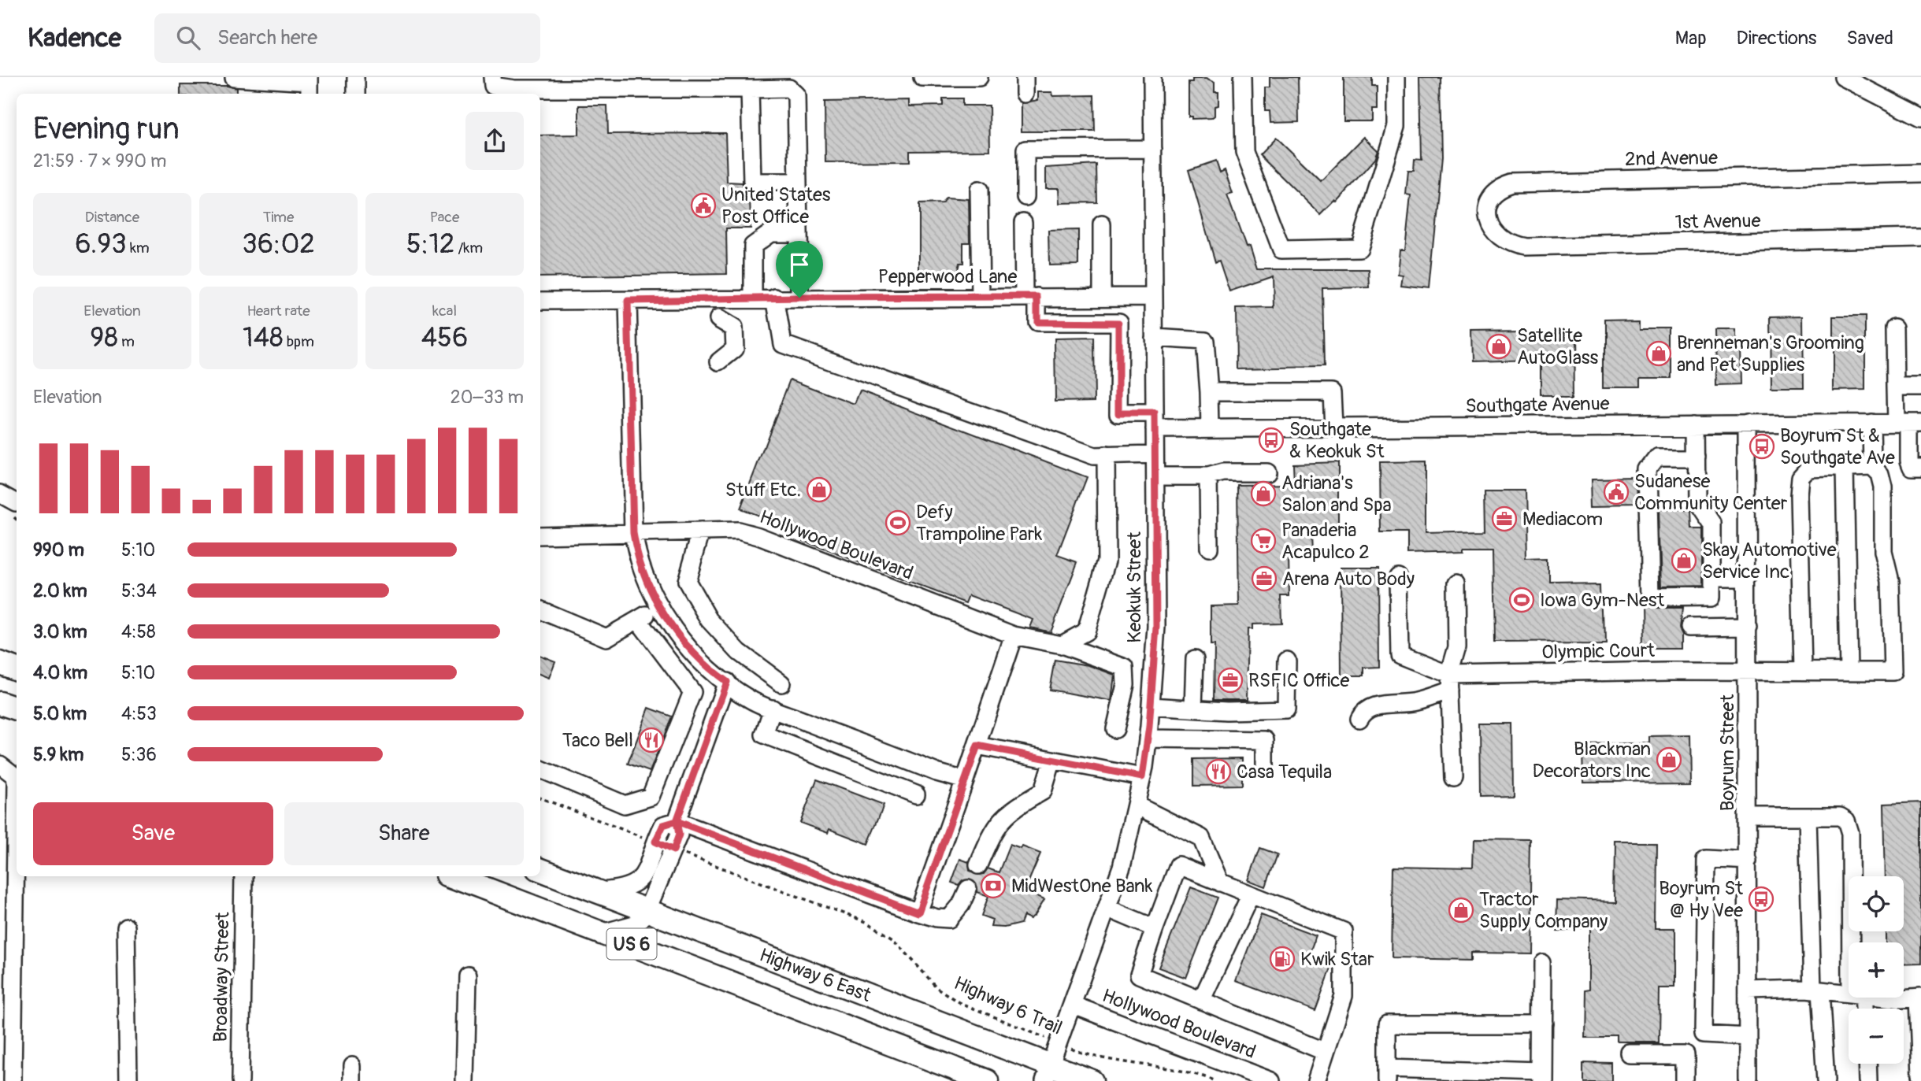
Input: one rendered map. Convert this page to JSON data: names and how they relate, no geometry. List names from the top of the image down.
{
  "streets": {
    "main road": ["US 6", "Highway 6 East"],
    "street": [
      "2nd Avenue",
      "1st Avenue",
      "Pepperwood Lane",
      "Southgate Avenue",
      "Hollywood Boulevard",
      "Keokuk Street",
      "Olympic Court",
      "Boyrum Street",
      "Broadway Street"
    ],
    "path": ["Highway 6 Trail"]
  },
  "crossings": [
    ["2nd Avenue", "1st Avenue"],
    ["Pepperwood Lane", "Southgate Avenue"],
    ["Pepperwood Lane", "Keokuk Street"],
    ["Southgate Avenue", "Keokuk Street"],
    ["Southgate Avenue", "Boyrum Street"],
    ["Hollywood Boulevard", "Keokuk Street"],
    ["Keokuk Street", "Highway 6 East"],
    ["Keokuk Street", "Highway 6 Trail"],
    ["Olympic Court", "Boyrum Street"]
  ],
  "places": {
    "public building": ["United States Post Office", "Sudanese Community Center"],
    "shop": [
      "Satellite AutoGlass",
      "Brenneman's Grooming and Pet Supplies",
      "Stuff Etc.",
      "Adriana's Salon and Spa",
      "Skay Automotive Service Inc",
      "Blackman Decorators Inc",
      "Tractor Supply Company"
    ],
    "bus stop": ["Southgate & Keokuk St", "Boyrum St & Southgate Ave", "Boyrum St @ Hy Vee"],
    "office": ["Mediacom", "Arena Auto Body", "RSFIC Office"],
    "sports": ["Defy Trampoline Park", "Iowa Gym-Nest"],
    "supermarket": ["Panaderia Acapulco 2"],
    "restaurant": ["Taco Bell", "Casa Tequila"],
    "bank": ["MidWestOne Bank"],
    "fuel station": ["Kwik Star"]
  },
  "page": {
    "header": "Kadence",
    "search": "Search here",
    "nav": ["Map", "Directions", "Saved"],
    "heading": ["Evening run", "21:59 · 7 × 990 m"],
    "stats": [
      ["Distance", "6.93 km"],
      ["Time", "36:02"],
      ["Pace", "5:12 /km"],
      ["Elevation", "98 m"],
      ["Heart rate", "148 bpm"],
      ["kcal", "456"]
    ],
    "chart": ["Elevation", "20–33 m"],
    "list": [
      {
        "name": "990 m",
        "note": "5:10"
      },
      {
        "name": "2.0 km",
        "note": "5:34"
      },
      {
        "name": "3.0 km",
        "note": "4:58"
      },
      {
        "name": "4.0 km",
        "note": "5:10"
      },
      {
        "name": "5.0 km",
        "note": "4:53"
      },
      {
        "name": "5.9 km",
        "note": "5:36"
      }
    ],
    "buttons": ["Save", "Share"],
    "map_buttons": ["+", "−"]
  }
}
